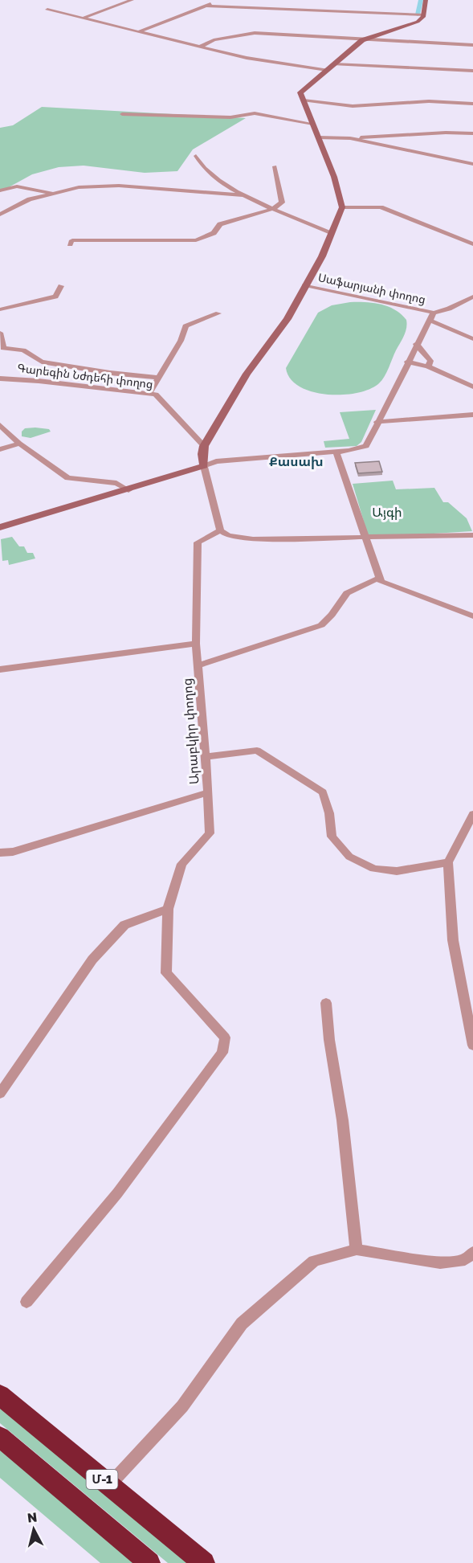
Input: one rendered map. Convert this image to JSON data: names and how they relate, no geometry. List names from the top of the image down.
{
  "streets": {
    "highway": ["Մ-1"],
    "street": ["Սաֆարյանի փողոց", "Գարեգին Նժդեհի փողոց", "Արաբկիր փողոց"]
  },
  "districts": ["Քասախ"],
  "parks": ["Այգի"],
  "north": "top"
}
